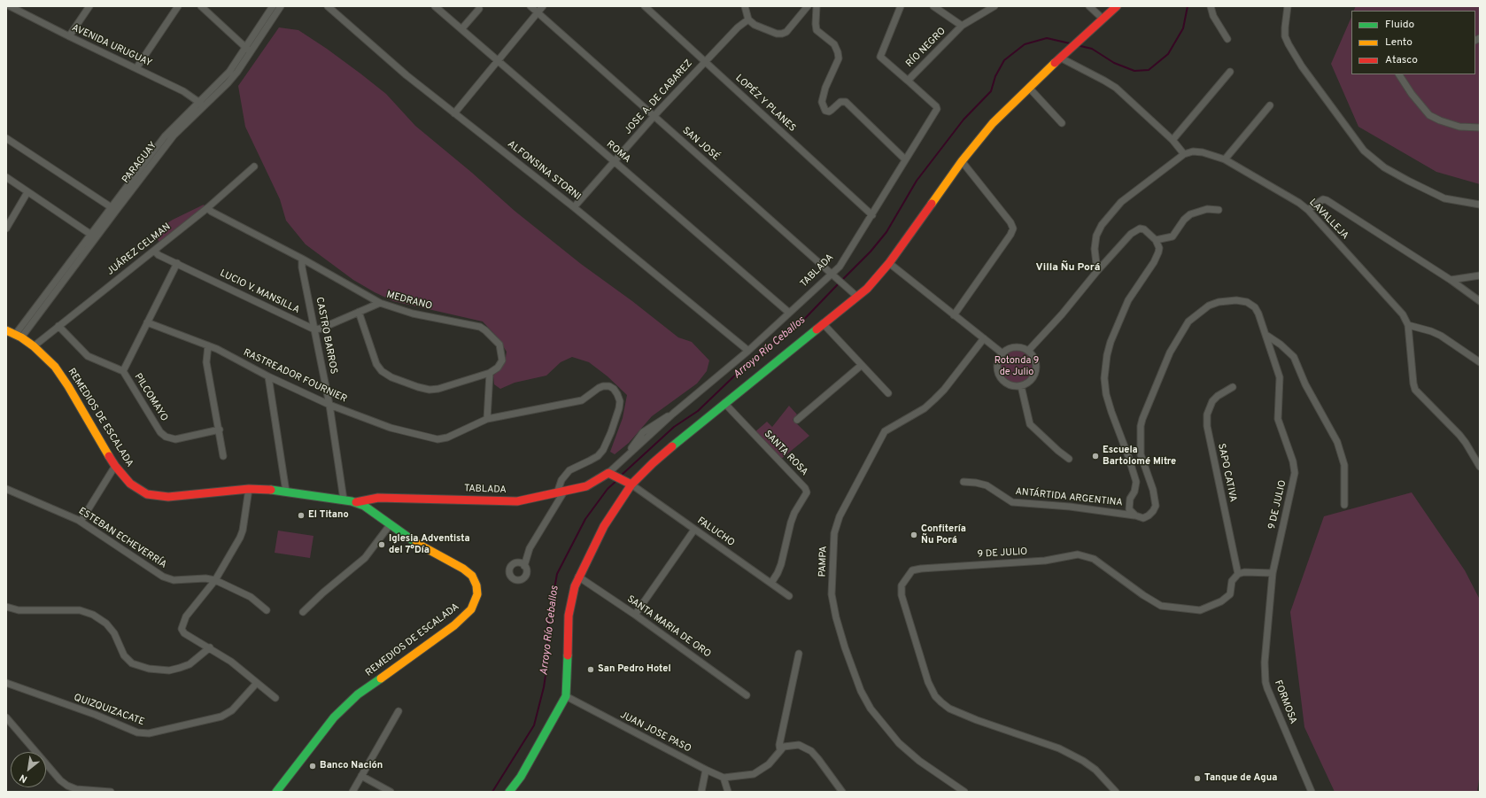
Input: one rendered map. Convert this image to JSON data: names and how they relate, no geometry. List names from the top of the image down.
{
  "streets": {
    "main road": ["TABLADA", "REMEDIOS DE ESCALADA"],
    "street": [
      "AVENIDA URUGUAY",
      "RÍO NEGRO",
      "JOSE A. DE CABAREZ",
      "LOPÉZ Y PLANES",
      "SAN JOSÉ",
      "ROMA",
      "PARAGUAY",
      "ALFONSINA STORNI",
      "LAVALLEJA",
      "JUÁREZ CELMAN",
      "LUCIO V. MANSILLA",
      "MEDRANO",
      "CASTRO BARROS",
      "RASTREADOR FOURNIER",
      "PILCOMAYO",
      "SANTA ROSA",
      "SAPO CATIVA",
      "ANTÁRTIDA ARGENTINA",
      "9 DE JULIO",
      "FALUCHO",
      "ESTEBAN ECHEVERRÍA",
      "PAMPA",
      "SANTA MARIA DE ORO",
      "FORMOSA",
      "QUIZQUIZACATE",
      "JUAN JOSE PASO"
    ]
  },
  "crossings": [
    ["AVENIDA URUGUAY", "PARAGUAY"],
    ["RÍO NEGRO", "TABLADA"],
    ["JOSE A. DE CABAREZ", "LOPÉZ Y PLANES"],
    ["JOSE A. DE CABAREZ", "SAN JOSÉ"],
    ["JOSE A. DE CABAREZ", "ROMA"],
    ["JOSE A. DE CABAREZ", "ALFONSINA STORNI"],
    ["LOPÉZ Y PLANES", "TABLADA"],
    ["SAN JOSÉ", "TABLADA"],
    ["ROMA", "TABLADA"],
    ["PARAGUAY", "REMEDIOS DE ESCALADA"],
    ["ALFONSINA STORNI", "TABLADA"],
    ["JUÁREZ CELMAN", "LUCIO V. MANSILLA"],
    ["JUÁREZ CELMAN", "MEDRANO"],
    ["JUÁREZ CELMAN", "PILCOMAYO"],
    ["JUÁREZ CELMAN", "REMEDIOS DE ESCALADA"],
    ["TABLADA", "RASTREADOR FOURNIER"],
    ["TABLADA", "REMEDIOS DE ESCALADA"],
    ["LUCIO V. MANSILLA", "CASTRO BARROS"],
    ["MEDRANO", "CASTRO BARROS"],
    ["CASTRO BARROS", "RASTREADOR FOURNIER"],
    ["CASTRO BARROS", "REMEDIOS DE ESCALADA"],
    ["SANTA ROSA", "FALUCHO"],
    ["SAPO CATIVA", "9 DE JULIO"],
    ["ANTÁRTIDA ARGENTINA", "9 DE JULIO"],
    ["9 DE JULIO", "FORMOSA"]
  ],
  "districts": ["Villa Ñu Porá"],
  "water": ["Arroyo Río Ceballos"],
  "parks": ["Rotonda 9 de Julio"],
  "places": [
    "Escuela Bartolomé Mitre",
    "El Titano",
    "Confitería Ñu Porá",
    "Iglesia Adventista del 7°Día",
    "San Pedro Hotel",
    "Banco Nación",
    "Tanque de Agua"
  ],
  "legend": ["Fluido", "Lento", "Atasco"],
  "north": "bottom left"
}
